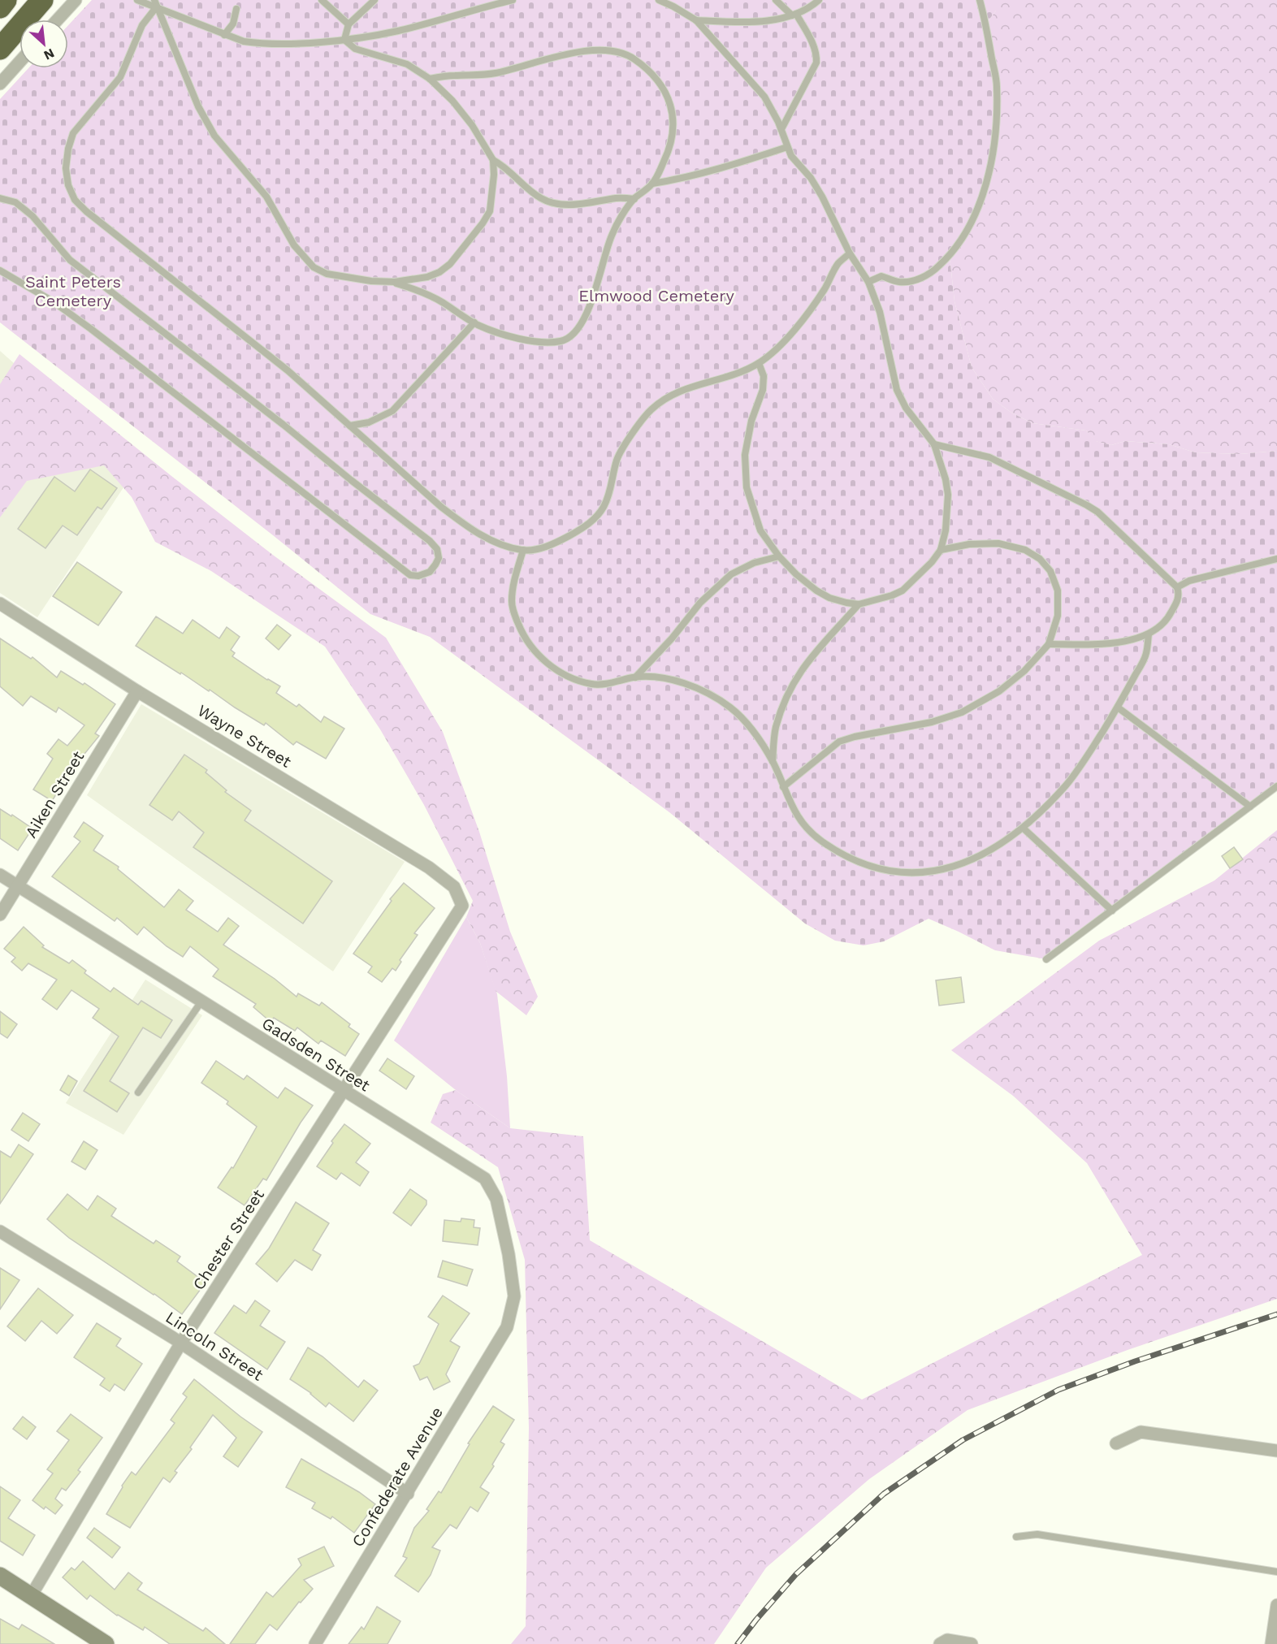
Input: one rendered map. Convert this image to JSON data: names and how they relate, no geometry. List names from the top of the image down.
{
  "streets": {
    "street": [
      "Wayne Street",
      "Aiken Street",
      "Gadsden Street",
      "Chester Street",
      "Lincoln Street",
      "Confederate Avenue"
    ]
  },
  "crossings": [
    ["Wayne Street", "Aiken Street"],
    ["Wayne Street", "Chester Street"],
    ["Aiken Street", "Gadsden Street"],
    ["Gadsden Street", "Chester Street"],
    ["Gadsden Street", "Confederate Avenue"],
    ["Chester Street", "Lincoln Street"],
    ["Lincoln Street", "Confederate Avenue"]
  ],
  "parks": ["Saint Peters Cemetery", "Elmwood Cemetery"],
  "north": "bottom right"
}
